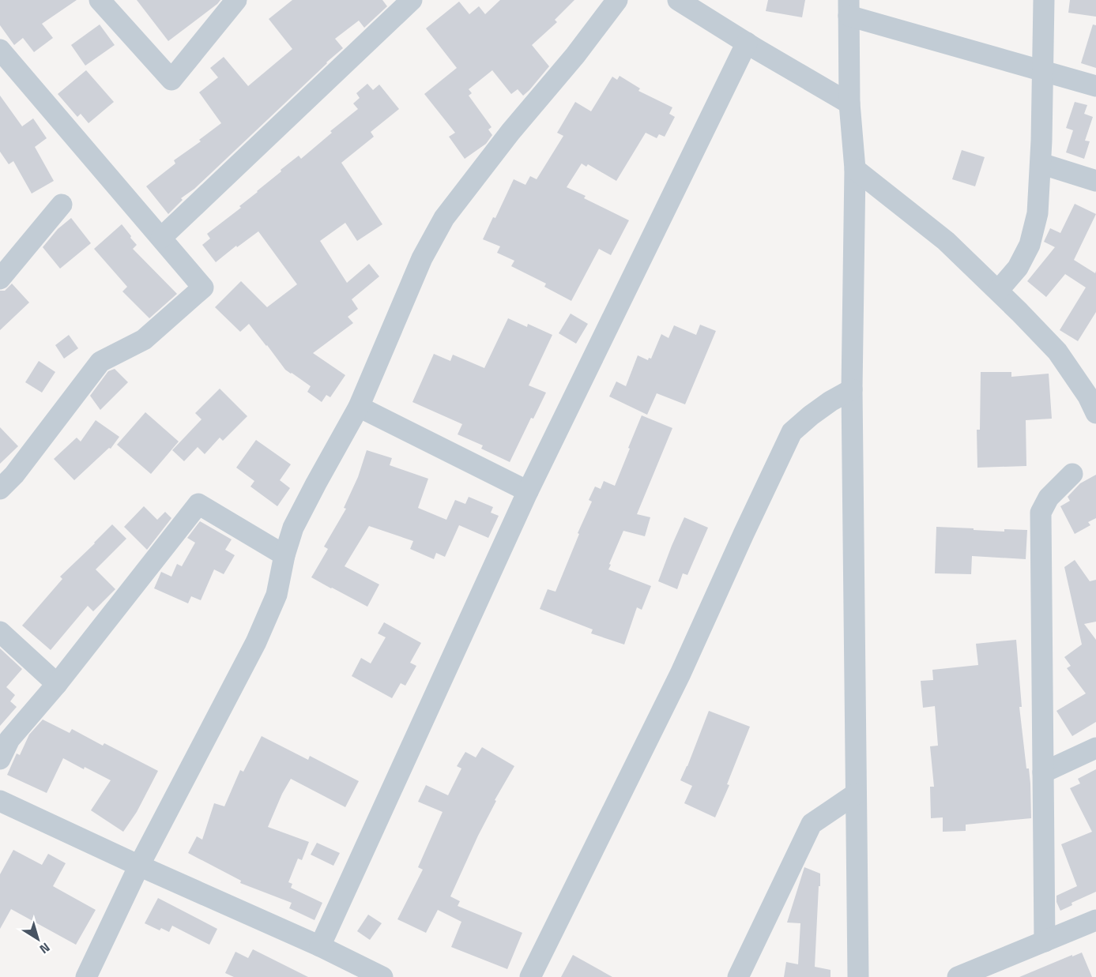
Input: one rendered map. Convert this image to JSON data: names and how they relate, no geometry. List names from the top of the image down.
{
  "north": "bottom right"
}
